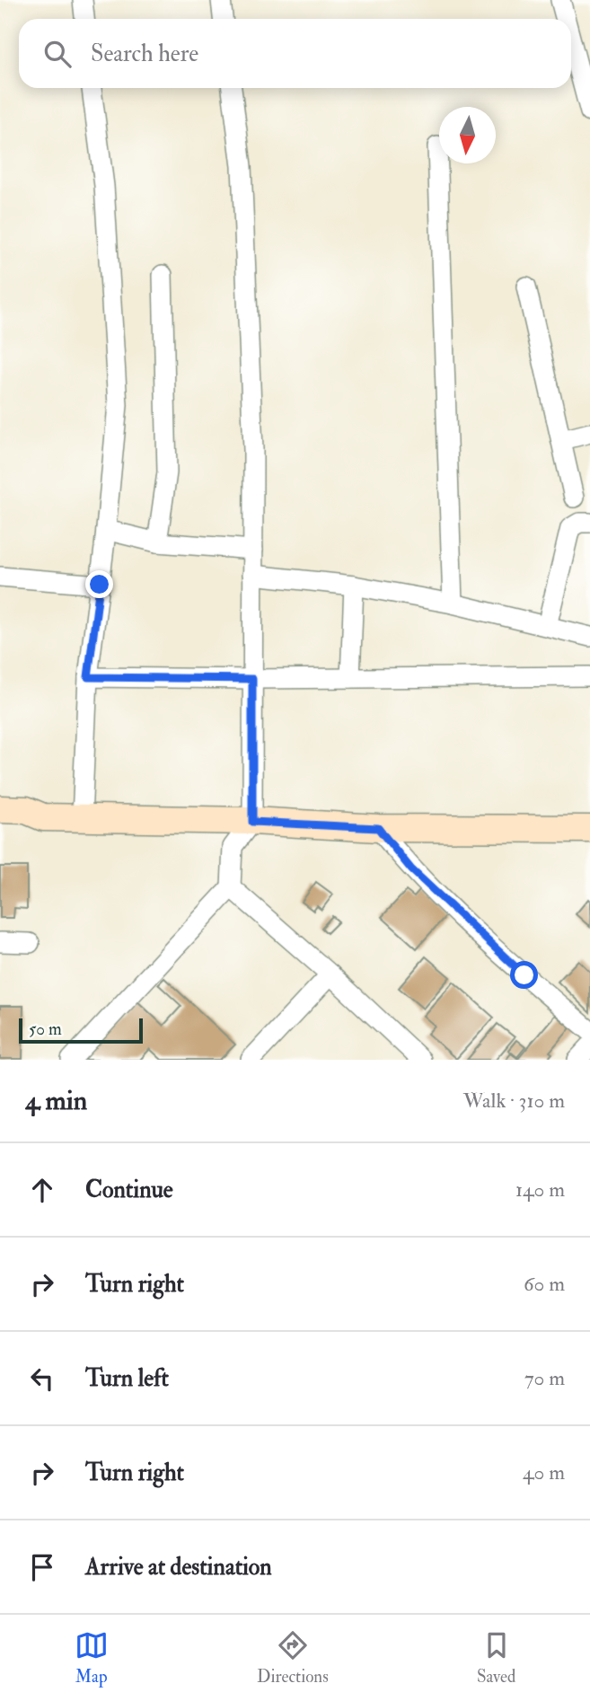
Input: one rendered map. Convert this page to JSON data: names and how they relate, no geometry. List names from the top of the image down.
{
  "scale_bar": "50 m",
  "north": "bottom",
  "page": {
    "search": "Search here",
    "scale": "50 m",
    "heading": ["4 min", "Walk · 310 m"],
    "list": [
      ["Continue", "140 m"],
      ["Turn right", "60 m"],
      ["Turn left", "70 m"],
      ["Turn right", "40 m"],
      "Arrive at destination"
    ],
    "nav": ["Map", "Directions", "Saved"]
  }
}
